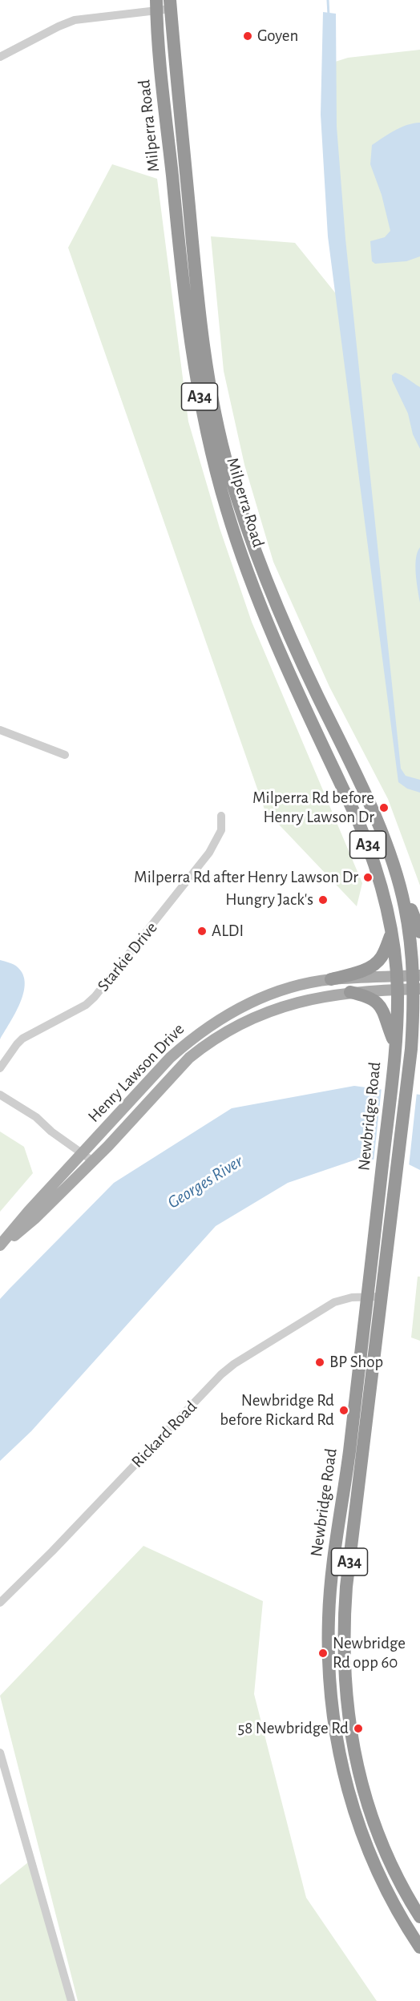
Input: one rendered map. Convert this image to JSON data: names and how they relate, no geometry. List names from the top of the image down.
{
  "streets": {
    "highway": ["Milperra Road", "A34", "Newbridge Road"],
    "main road": ["Henry Lawson Drive"],
    "street": ["Starkie Drive", "Rickard Road"]
  },
  "crossings": [
    ["Milperra Road", "Henry Lawson Drive"],
    ["Milperra Road", "Newbridge Road"],
    ["Henry Lawson Drive", "Newbridge Road"],
    ["Newbridge Road", "Rickard Road"]
  ],
  "water": ["Georges River"],
  "places": [
    "Goyen",
    "Milperra Rd before Henry Lawson Dr",
    "Milperra Rd after Henry Lawson Dr",
    "Hungry Jack's",
    "ALDI",
    "BP Shop",
    "Newbridge Rd before Rickard Rd",
    "Newbridge Rd opp 60",
    "58 Newbridge Rd"
  ]
}
